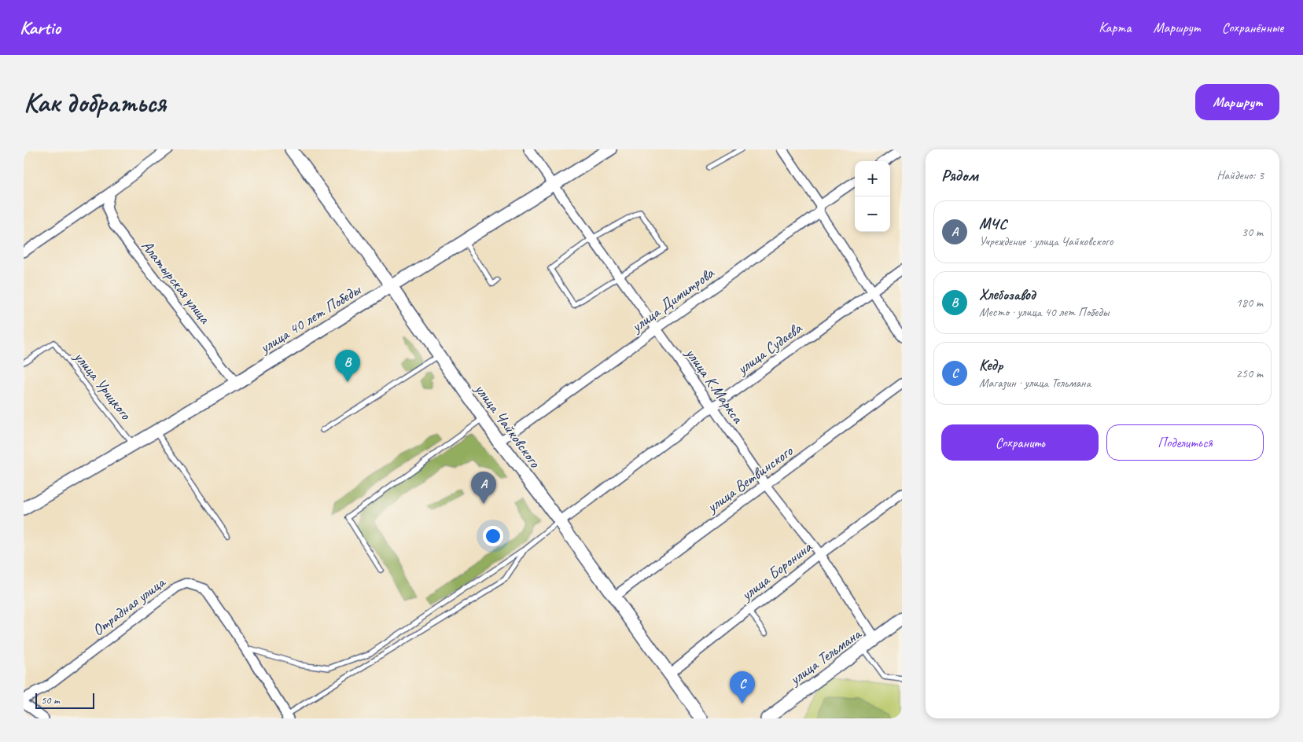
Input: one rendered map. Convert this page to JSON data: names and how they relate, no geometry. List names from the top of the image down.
{
  "streets": {
    "street": [
      "Алатырская улица",
      "улица Димитрова",
      "улица 40 лет Победы",
      "улица Судаева",
      "улица К.Маркса",
      "улица Чайковского",
      "улица Ветвинского",
      "улица Боронина",
      "Отрадная улица",
      "улица Тельмана"
    ],
    "lane": ["улица Урицкого"]
  },
  "crossings": [
    ["Алатырская улица", "улица 40 лет Победы"],
    ["улица Димитрова", "улица К.Маркса"],
    ["улица Димитрова", "улица Чайковского"],
    ["улица 40 лет Победы", "улица Урицкого"],
    ["улица 40 лет Победы", "улица К.Маркса"],
    ["улица 40 лет Победы", "улица Чайковского"],
    ["улица Судаева", "улица К.Маркса"],
    ["улица Судаева", "улица Чайковского"],
    ["улица К.Маркса", "улица Ветвинского"],
    ["улица К.Маркса", "улица Боронина"],
    ["улица К.Маркса", "улица Тельмана"],
    ["улица Чайковского", "улица Ветвинского"],
    ["улица Чайковского", "улица Боронина"]
  ],
  "scale_bar": "50 m",
  "page": {
    "header": "Kartio",
    "nav": ["Карта", "Маршрут", "Сохранённые"],
    "buttons": [
      "Маршрут",
      ["Сохранить", "Поделиться"]
    ],
    "title": "Как добраться",
    "heading": ["Рядом", "Найдено: 3"],
    "map_buttons": ["+", "−"],
    "list": [
      {
        "mark": "A",
        "name": "МЧС",
        "note": "Учреждение · улица Чайковского",
        "value": "30 m"
      },
      {
        "mark": "B",
        "name": "Хлебозавод",
        "note": "Место · улица 40 лет Победы",
        "value": "180 m"
      },
      {
        "mark": "C",
        "name": "Кедр",
        "note": "Магазин · улица Тельмана",
        "value": "250 m"
      }
    ],
    "pins": ["B", "A", "C"],
    "scale": "50 m"
  }
}
